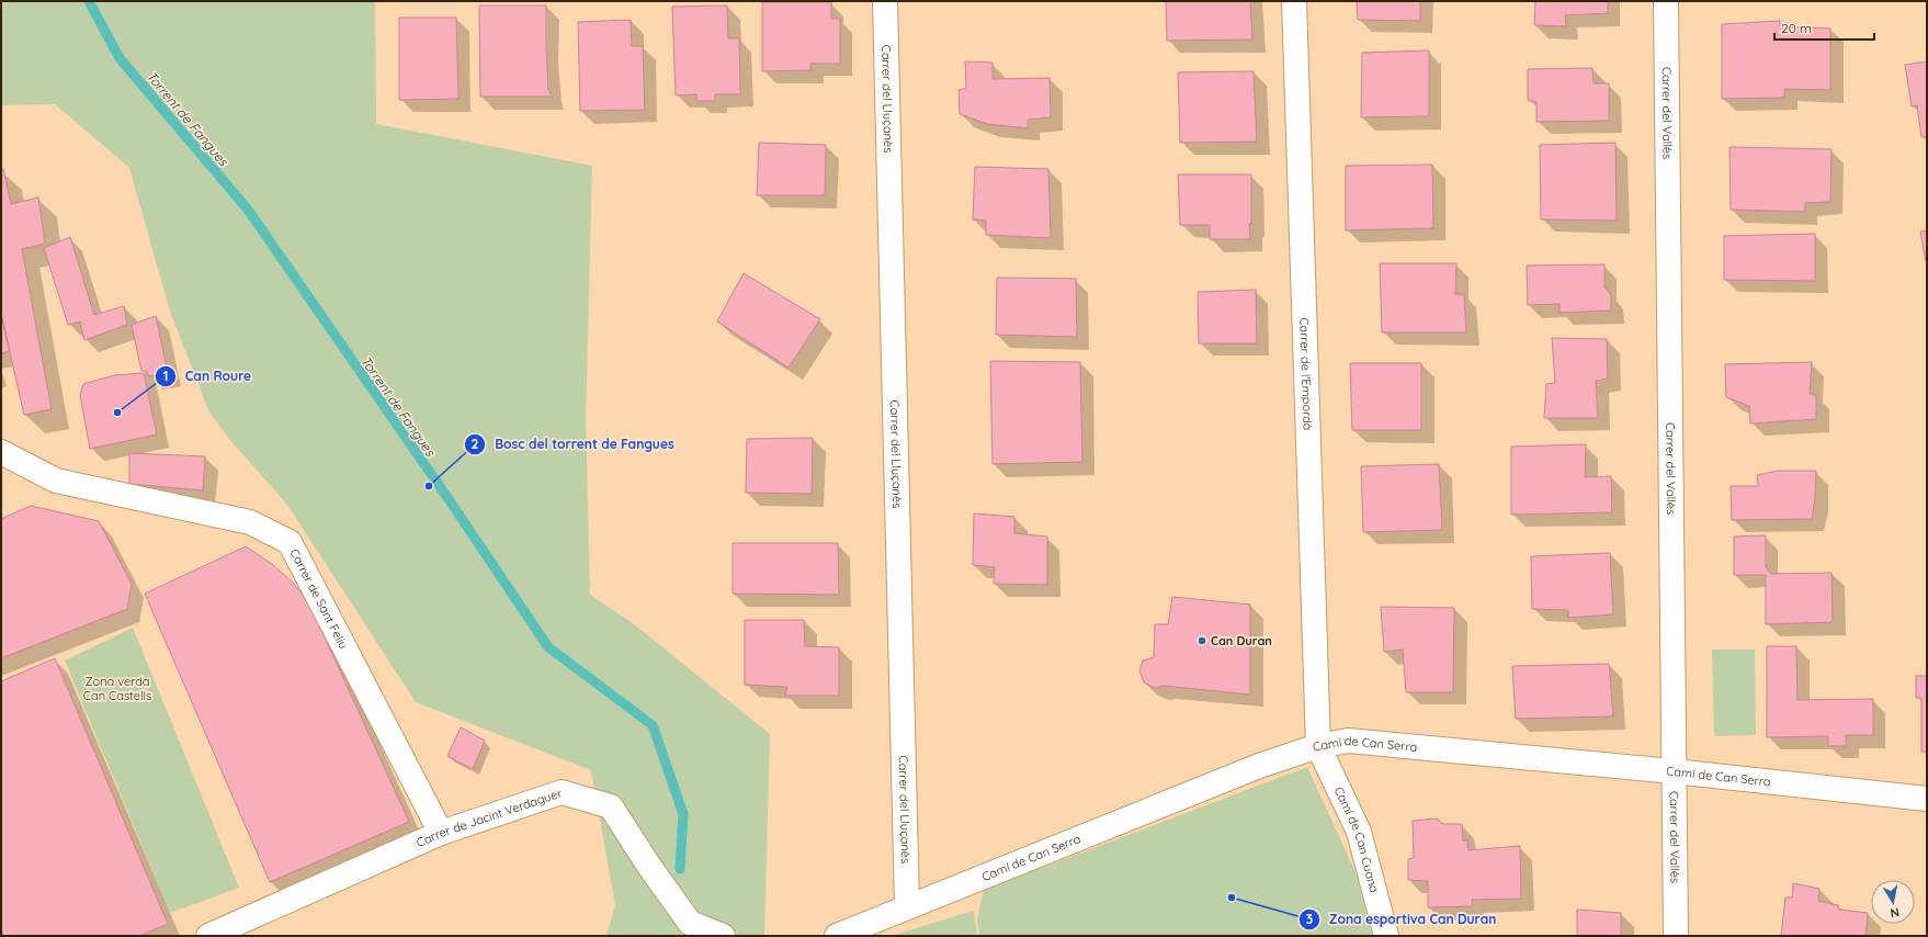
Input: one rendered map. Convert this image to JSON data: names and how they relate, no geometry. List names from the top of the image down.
{
  "streets": {
    "street": [
      "Carrer del Lluçanès",
      "Carrer del Vallès",
      "Carrer de l'Empordà",
      "Carrer de Sant Feliu",
      "Camí de Can Serra",
      "Carrer de Jacint Verdaguer",
      "Camí de Can Cuana"
    ]
  },
  "crossings": [
    ["Carrer del Lluçanès", "Camí de Can Serra"],
    ["Carrer del Vallès", "Camí de Can Serra"],
    ["Carrer de l'Empordà", "Camí de Can Serra"],
    ["Carrer de l'Empordà", "Camí de Can Cuana"],
    ["Carrer de Sant Feliu", "Carrer de Jacint Verdaguer"],
    ["Camí de Can Serra", "Camí de Can Cuana"]
  ],
  "water": ["Torrent de Fangues"],
  "parks": ["Zona verda Can Castells"],
  "places": [
    "Can Roure",
    "Bosc del torrent de Fangues",
    "Can Duran",
    "Zona esportiva Can Duran"
  ],
  "scale_bar": "20 m",
  "north": "bottom"
}
